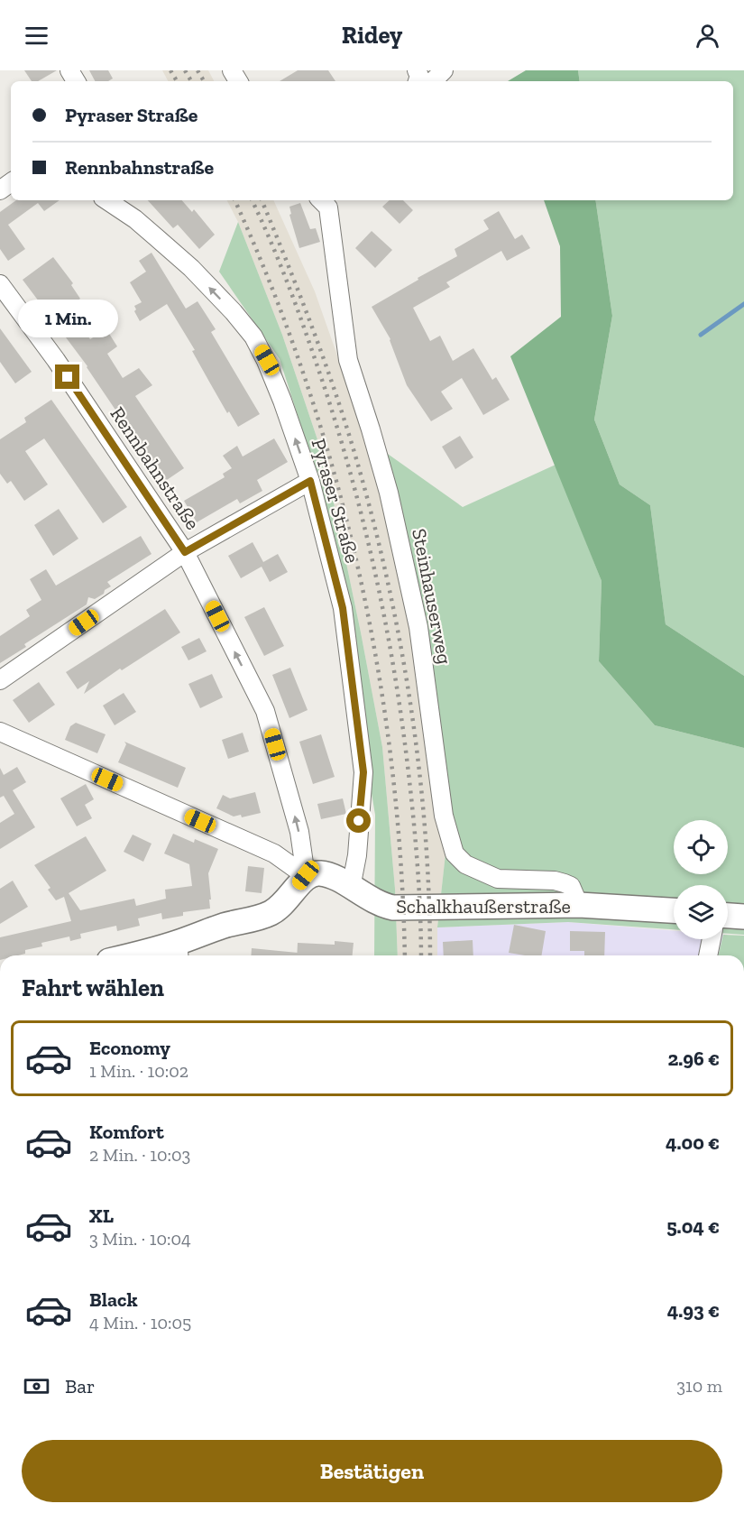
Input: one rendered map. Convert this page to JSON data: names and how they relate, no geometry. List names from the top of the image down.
{
  "streets": {
    "main road": ["Schalkhaußerstraße"],
    "street": ["Rennbahnstraße", "Pyraser Straße", "Steinhauserweg"]
  },
  "crossings": [
    ["Rennbahnstraße", "Schalkhaußerstraße"],
    ["Pyraser Straße", "Schalkhaußerstraße"],
    ["Steinhauserweg", "Schalkhaußerstraße"]
  ],
  "one_way": ["Rennbahnstraße", "Pyraser Straße"],
  "page": {
    "header": "Ridey",
    "banner": ["Pyraser Straße", "Rennbahnstraße"],
    "bubble": "1 Min.",
    "heading": "Fahrt wählen",
    "list": [
      {
        "name": "Economy",
        "note": "1 Min. · 10:02",
        "value": "2.96 €"
      },
      {
        "name": "Komfort",
        "note": "2 Min. · 10:03",
        "value": "4.00 €"
      },
      {
        "name": "XL",
        "note": "3 Min. · 10:04",
        "value": "5.04 €"
      },
      {
        "name": "Black",
        "note": "4 Min. · 10:05",
        "value": "4.93 €"
      }
    ],
    "pay": ["Bar", "310 m"],
    "buttons": "Bestätigen"
  }
}
